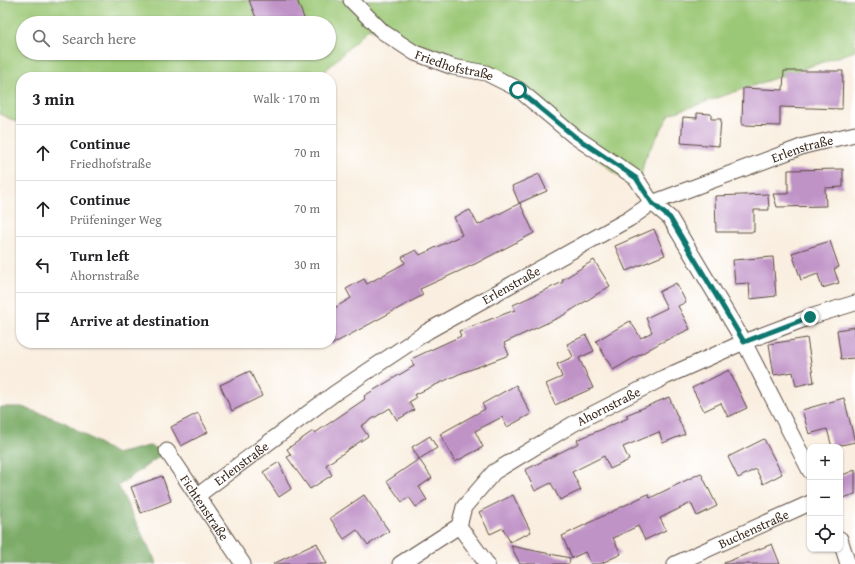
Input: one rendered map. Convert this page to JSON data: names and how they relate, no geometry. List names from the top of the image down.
{
  "streets": {
    "street": [
      "Friedhofstraße",
      "Erlenstraße",
      "Ahornstraße",
      "Fichtenstraße",
      "Buchenstraße"
    ]
  },
  "crossings": [
    ["Friedhofstraße", "Erlenstraße"],
    ["Friedhofstraße", "Ahornstraße"],
    ["Erlenstraße", "Fichtenstraße"]
  ],
  "page": {
    "search": "Search here",
    "heading": ["3 min", "Walk · 170 m"],
    "list": [
      ["Continue", "Friedhofstraße", "70 m"],
      ["Continue", "Prüfeninger Weg", "70 m"],
      ["Turn left", "Ahornstraße", "30 m"],
      "Arrive at destination"
    ],
    "map_buttons": ["+", "−"]
  }
}
